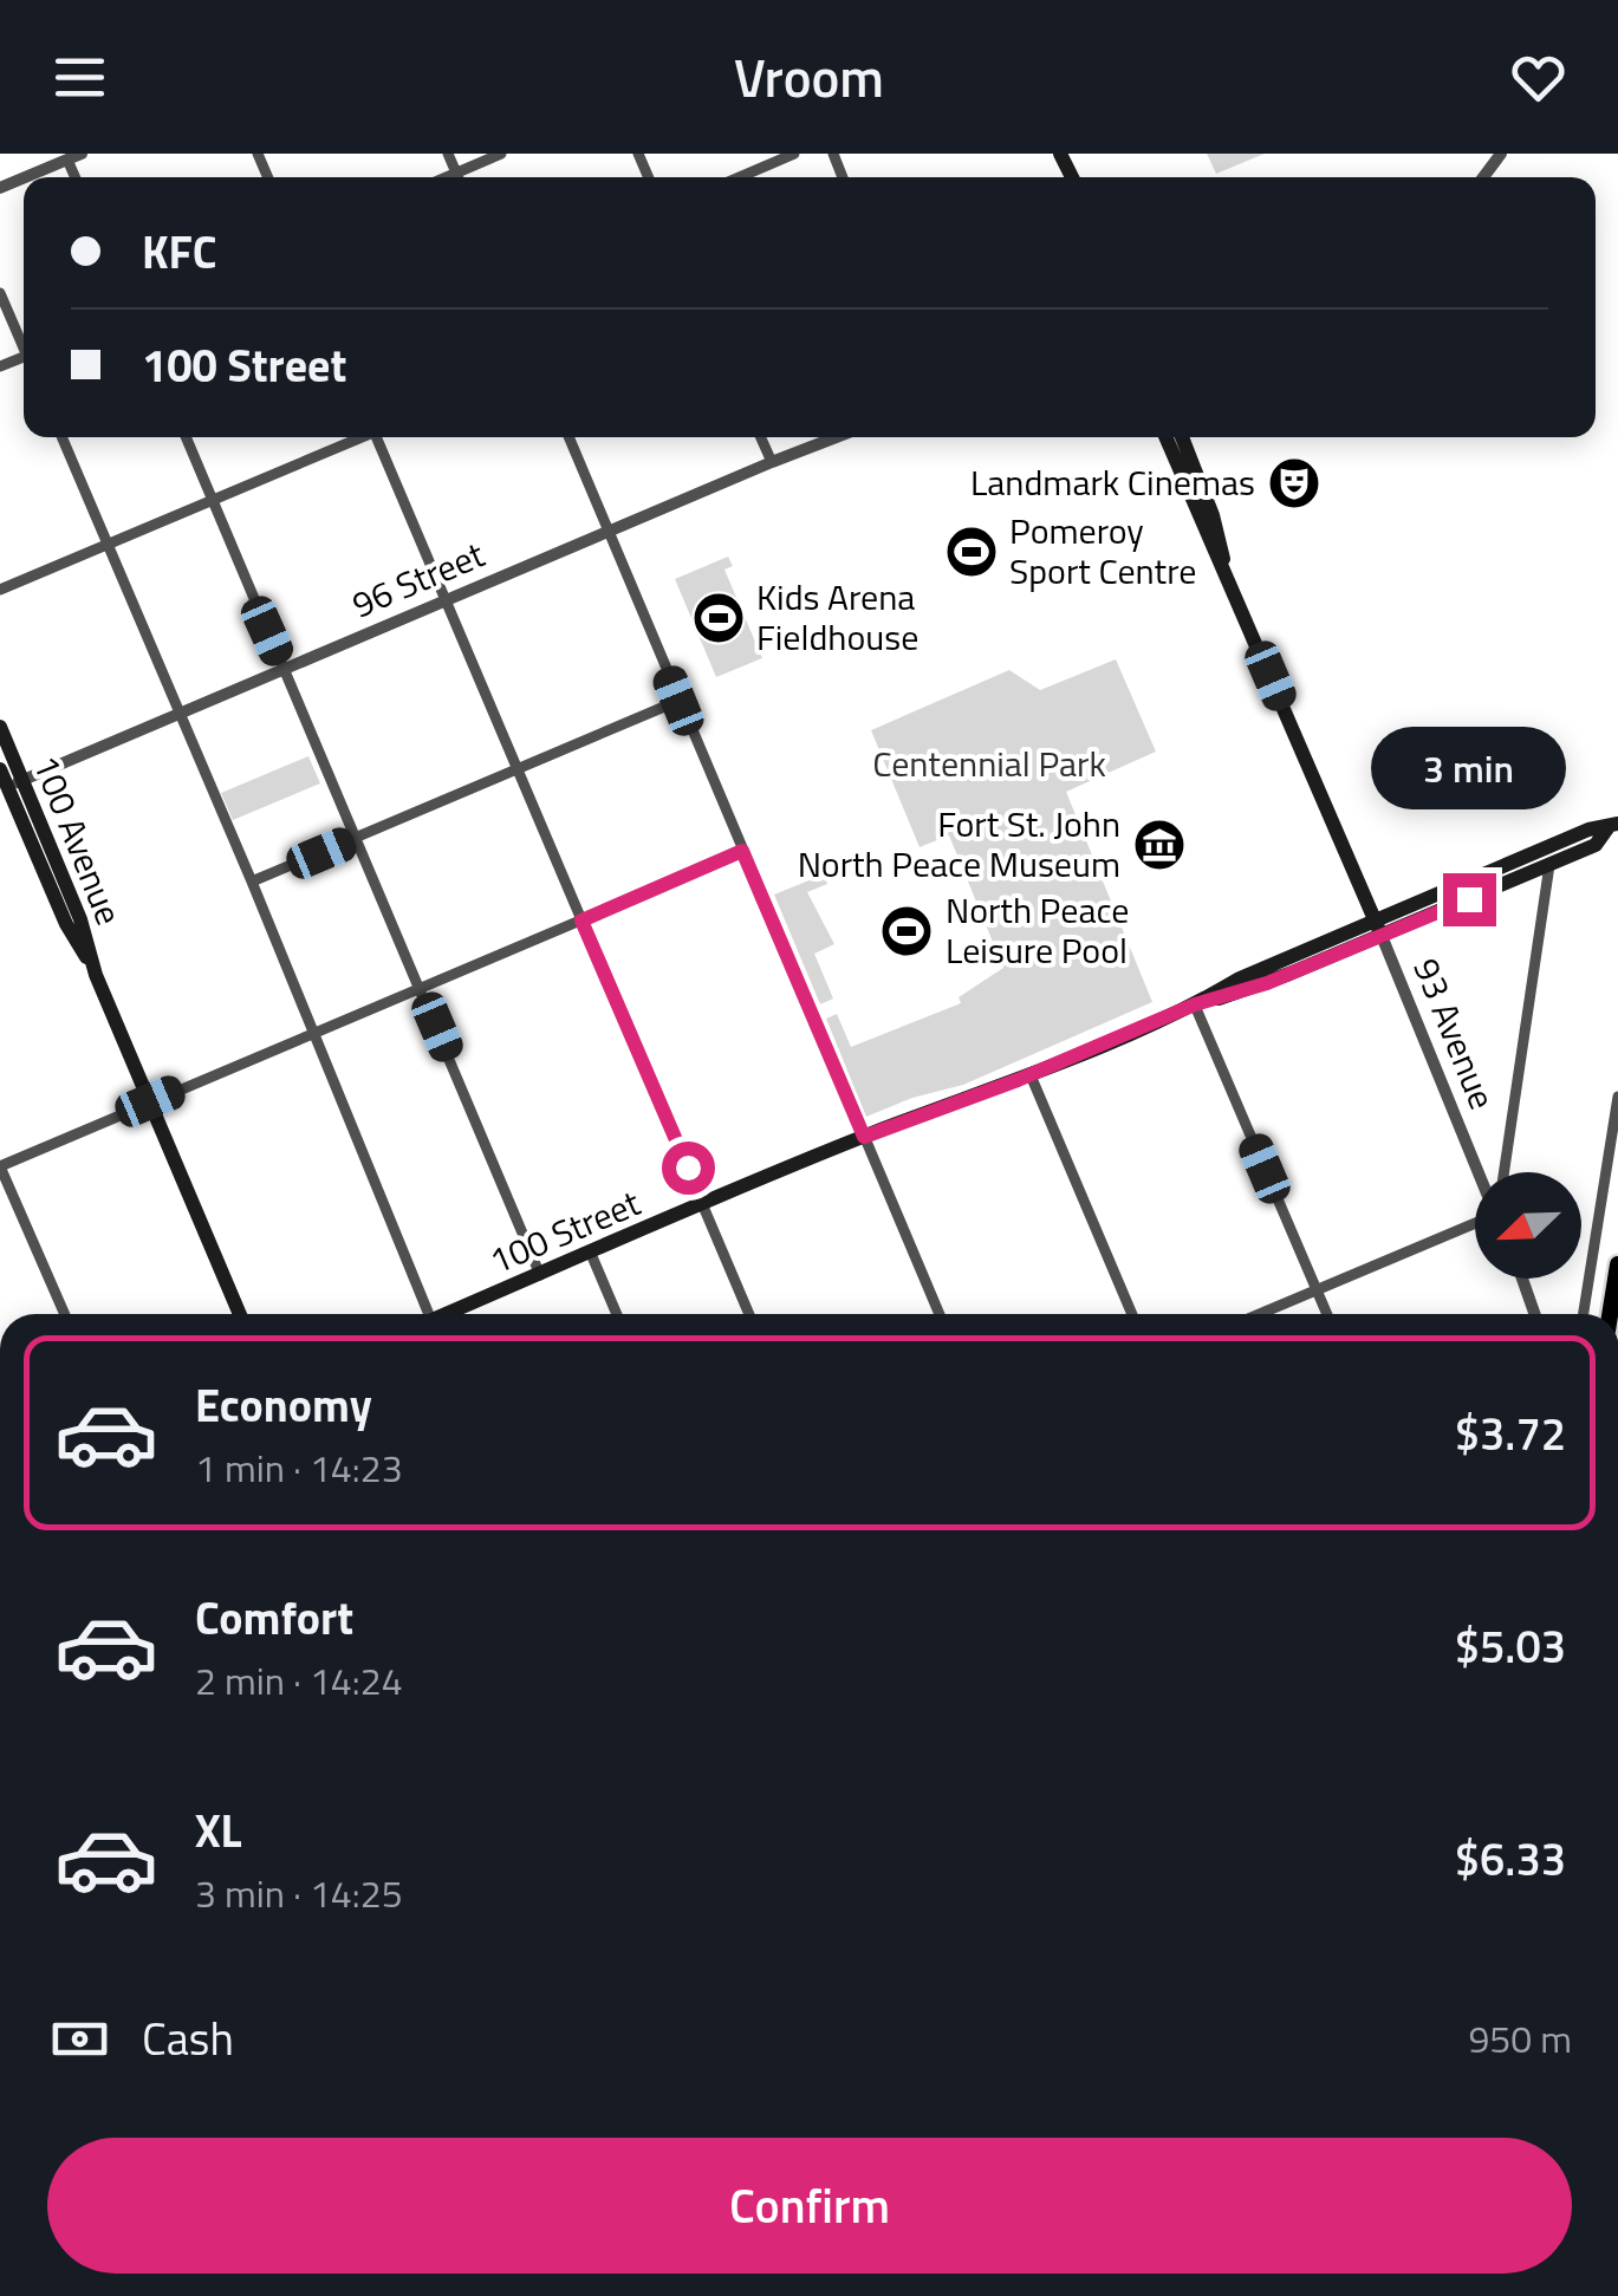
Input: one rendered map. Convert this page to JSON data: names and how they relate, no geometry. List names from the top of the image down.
{
  "streets": {
    "main road": ["100 Avenue", "93 Avenue", "100 Street"],
    "street": ["96 Street"]
  },
  "crossings": [
    ["96 Street", "100 Avenue"],
    ["93 Avenue", "100 Street"]
  ],
  "parks": ["Centennial Park"],
  "places": {
    "theatre": ["Landmark Cinemas"],
    "sports": ["Pomeroy Sport Centre", "Kids Arena Fieldhouse", "North Peace Leisure Pool"],
    "museum": ["Fort St. John North Peace Museum"]
  },
  "north": "bottom left",
  "page": {
    "header": "Vroom",
    "banner": ["KFC", "100 Street"],
    "bubble": "3 min",
    "list": [
      {
        "name": "Economy",
        "note": "1 min · 14:23",
        "value": "$3.72"
      },
      {
        "name": "Comfort",
        "note": "2 min · 14:24",
        "value": "$5.03"
      },
      {
        "name": "XL",
        "note": "3 min · 14:25",
        "value": "$6.33"
      }
    ],
    "pay": ["Cash", "950 m"],
    "buttons": "Confirm"
  }
}
